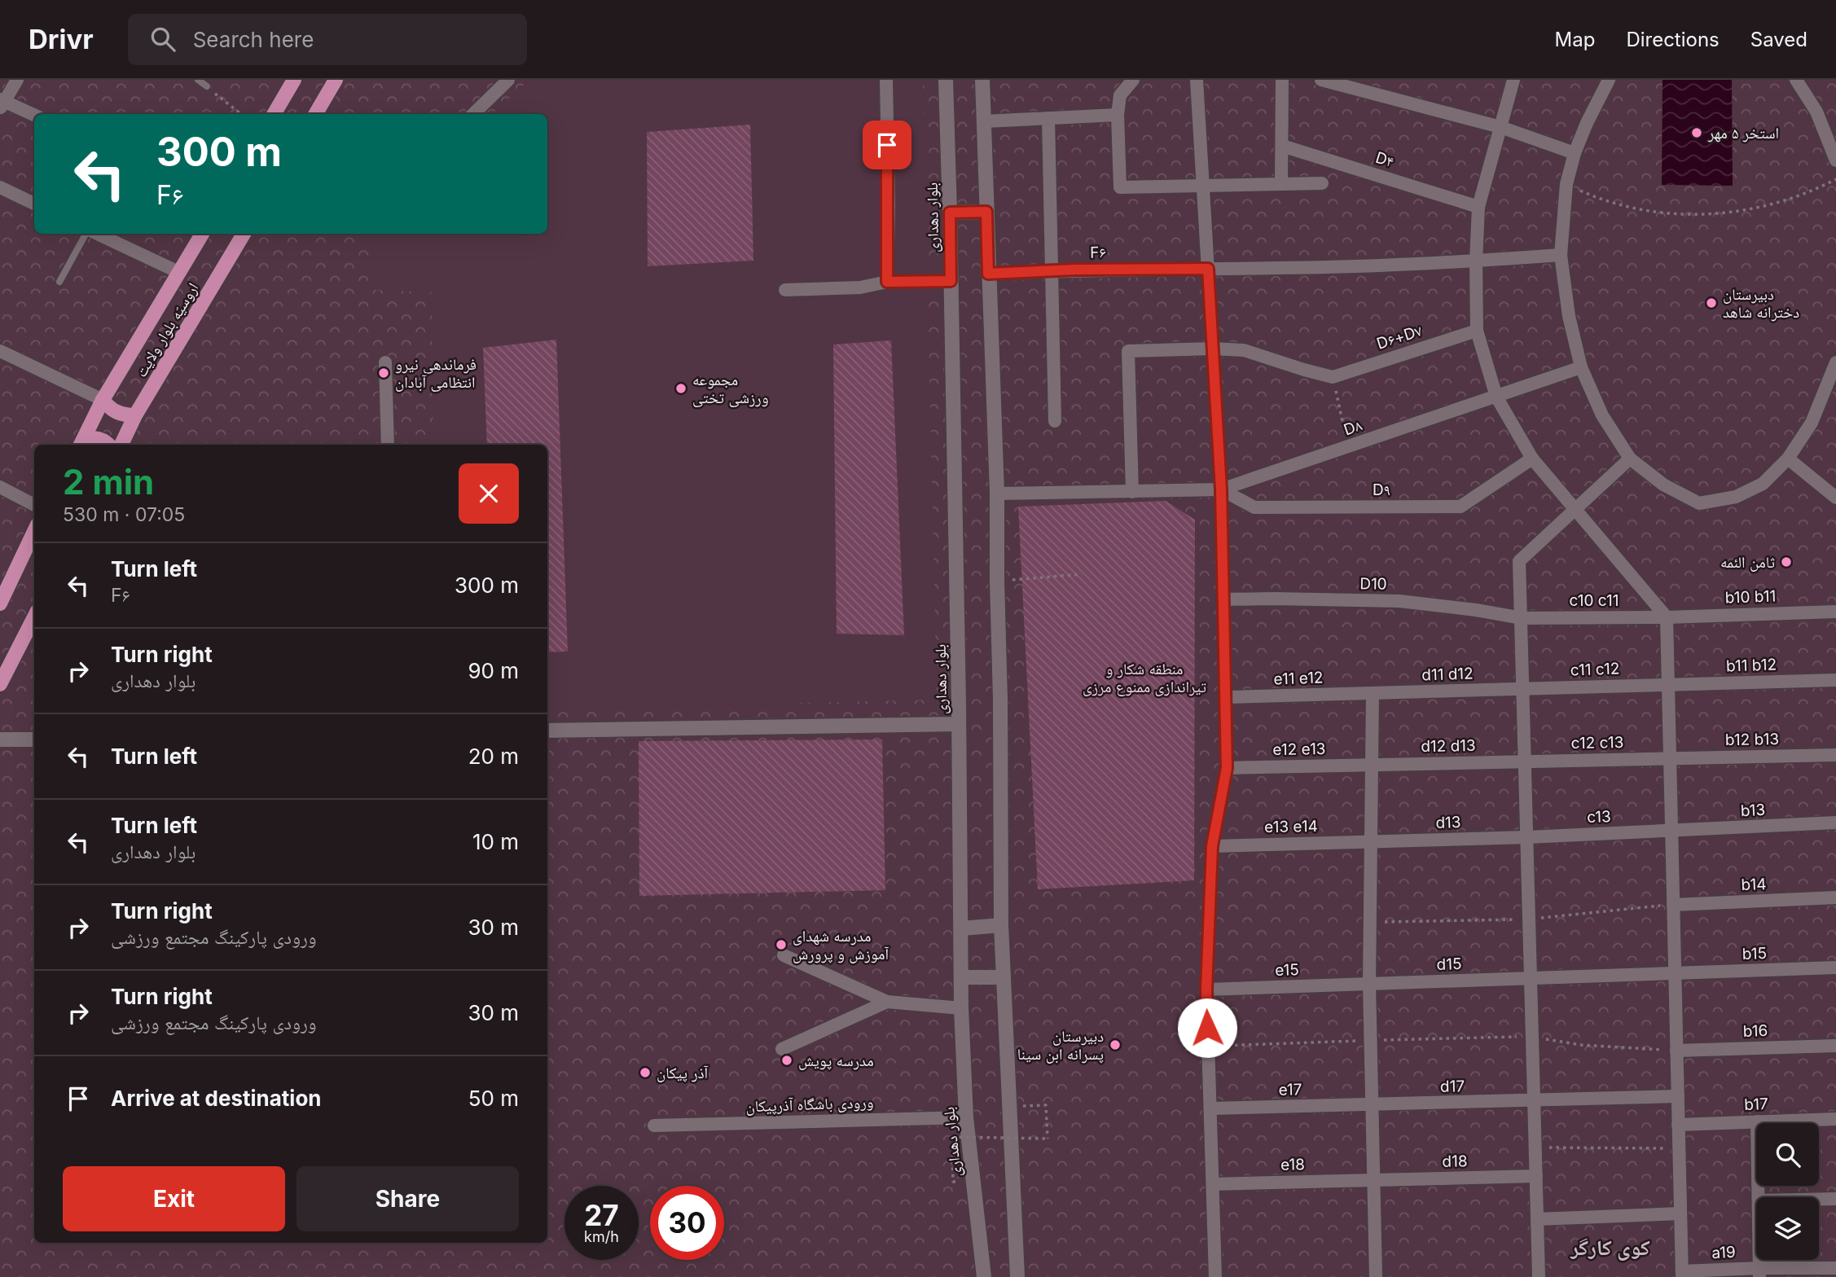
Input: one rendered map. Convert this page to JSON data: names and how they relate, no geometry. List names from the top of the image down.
{
  "streets": {
    "main road": ["بلوار دهداری", "اروسیّه بلوار ولایت"],
    "street": [
      "D۴",
      "F۶",
      "D۶+D۷",
      "D۸",
      "D۹",
      "D10",
      "b10 b11",
      "c10 c11",
      "b11 b12",
      "c11 c12",
      "d11 d12",
      "e11 e12",
      "b12 b13",
      "c12 c13",
      "d12 d13",
      "e12 e13",
      "b13",
      "c13",
      "d13",
      "e13 e14",
      "b14",
      "b15",
      "d15",
      "e15",
      "b16",
      "d17",
      "e17",
      "ورودی باشگاه آذرپیکان",
      "b17",
      "d18",
      "e18",
      "a19"
    ]
  },
  "crossings": [
    ["بلوار دهداری", "ورودی باشگاه آذرپیکان"],
    ["D۸", "D۹"],
    ["D10", "c10 c11"],
    ["b10 b11", "c10 c11"],
    ["b11 b12", "c11 c12"],
    ["c11 c12", "d11 d12"],
    ["d11 d12", "e11 e12"],
    ["b12 b13", "c12 c13"],
    ["c12 c13", "d12 d13"],
    ["d12 d13", "e12 e13"],
    ["b13", "c13"],
    ["c13", "d13"],
    ["d13", "e13 e14"],
    ["b15", "d15"],
    ["d15", "e15"],
    ["d17", "e17"],
    ["d18", "e18"]
  ],
  "districts": ["کوی کارگر"],
  "parks": ["منطقه شکار و تیراندازی ممنوع مرزی"],
  "places": [
    "استخر ۵ مهر",
    "دبیرستان دخترانه شاهد",
    "فرماندهی نیرو انتظامی آبادان",
    "مجموعه ورزشی تختی",
    "ثامن الئمه",
    "مدرسه شهدای آموزش و پرورش",
    "دبیرستان پسرانه ابن سینا",
    "مدرسه پویش",
    "آذر پیکان"
  ],
  "page": {
    "header": "Drivr",
    "search": "Search here",
    "nav": ["Map", "Directions", "Saved"],
    "turn": ["300 m", "F۶"],
    "heading": ["2 min", "530 m · 07:05"],
    "list": [
      {
        "name": "Turn left",
        "note": "F۶",
        "value": "300 m"
      },
      {
        "name": "Turn right",
        "note": "بلوار دهداری",
        "value": "90 m"
      },
      {
        "name": "Turn left",
        "value": "20 m"
      },
      {
        "name": "Turn left",
        "note": "بلوار دهداری",
        "value": "10 m"
      },
      {
        "name": "Turn right",
        "note": "ورودی پارکینگ مجتمع ورزشی",
        "value": "30 m"
      },
      {
        "name": "Turn right",
        "note": "ورودی پارکینگ مجتمع ورزشی",
        "value": "30 m"
      },
      {
        "name": "Arrive at destination",
        "value": "50 m"
      }
    ],
    "buttons": ["Exit", "Share"],
    "speed": "27 km/h",
    "limit": "30"
  }
}
